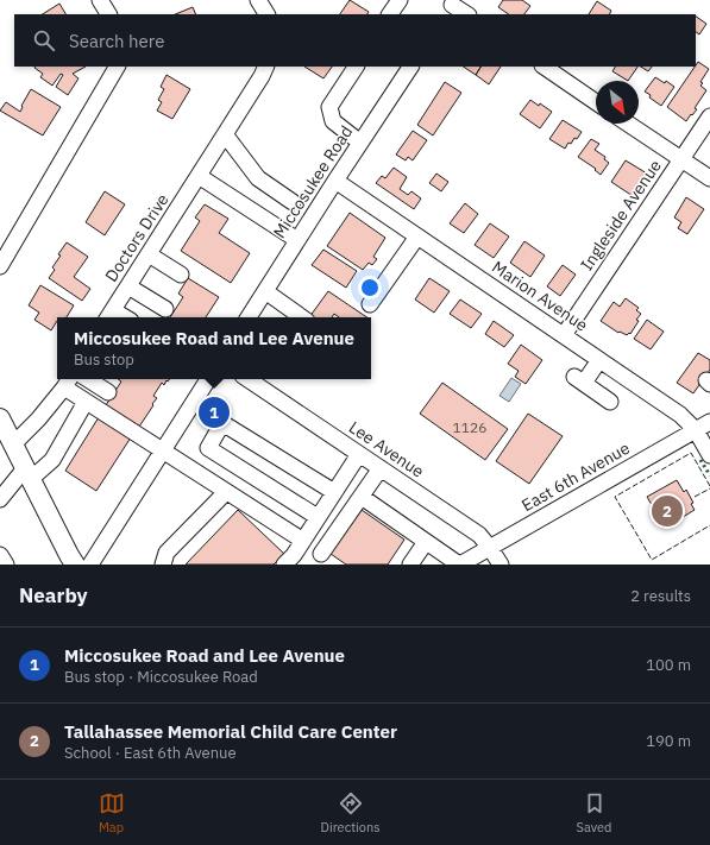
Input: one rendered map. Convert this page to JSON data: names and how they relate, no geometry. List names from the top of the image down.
{
  "streets": {
    "street": [
      "Miccosukee Road",
      "Ingleside Avenue",
      "Doctors Drive",
      "Marion Avenue",
      "Lee Avenue",
      "East 6th Avenue"
    ]
  },
  "crossings": [
    ["Miccosukee Road", "Marion Avenue"],
    ["Ingleside Avenue", "Marion Avenue"],
    ["Marion Avenue", "East 6th Avenue"],
    ["Lee Avenue", "East 6th Avenue"]
  ],
  "house_numbers": ["1126"],
  "north": "bottom right",
  "page": {
    "search": "Search here",
    "popup": ["Miccosukee Road and Lee Avenue", "Bus stop"],
    "pins": ["1", "2"],
    "heading": ["Nearby", "2 results"],
    "list": [
      {
        "mark": "1",
        "name": "Miccosukee Road and Lee Avenue",
        "note": "Bus stop · Miccosukee Road",
        "value": "100 m"
      },
      {
        "mark": "2",
        "name": "Tallahassee Memorial Child Care Center",
        "note": "School · East 6th Avenue",
        "value": "190 m"
      }
    ],
    "nav": ["Map", "Directions", "Saved"]
  }
}
